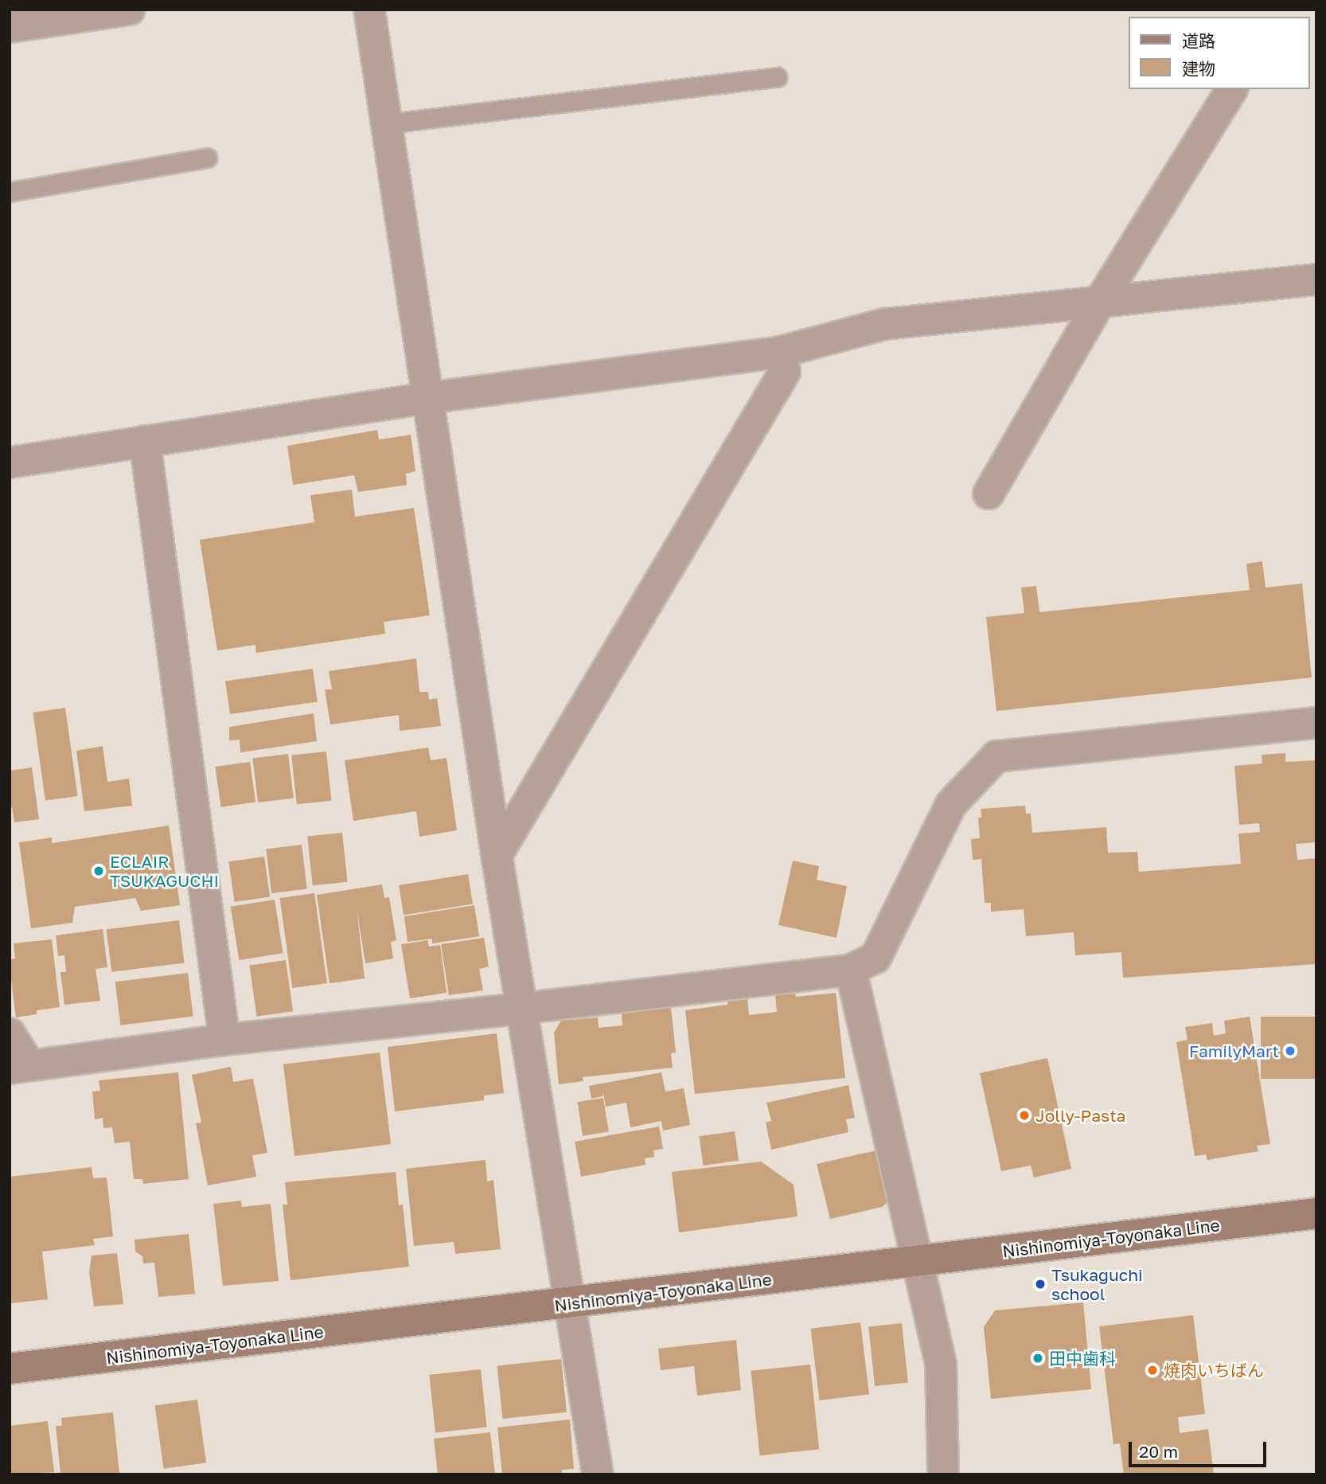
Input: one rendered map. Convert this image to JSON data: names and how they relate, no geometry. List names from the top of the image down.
{
  "streets": {
    "main road": ["Nishinomiya-Toyonaka Line"]
  },
  "places": [
    "ECLAIR TSUKAGUCHI",
    "FamilyMart",
    "Jolly-Pasta",
    "Tsukaguchi school",
    "田中歯科",
    "焼肉いちばん"
  ],
  "legend": ["道路", "建物"],
  "scale_bar": "20 m"
}
